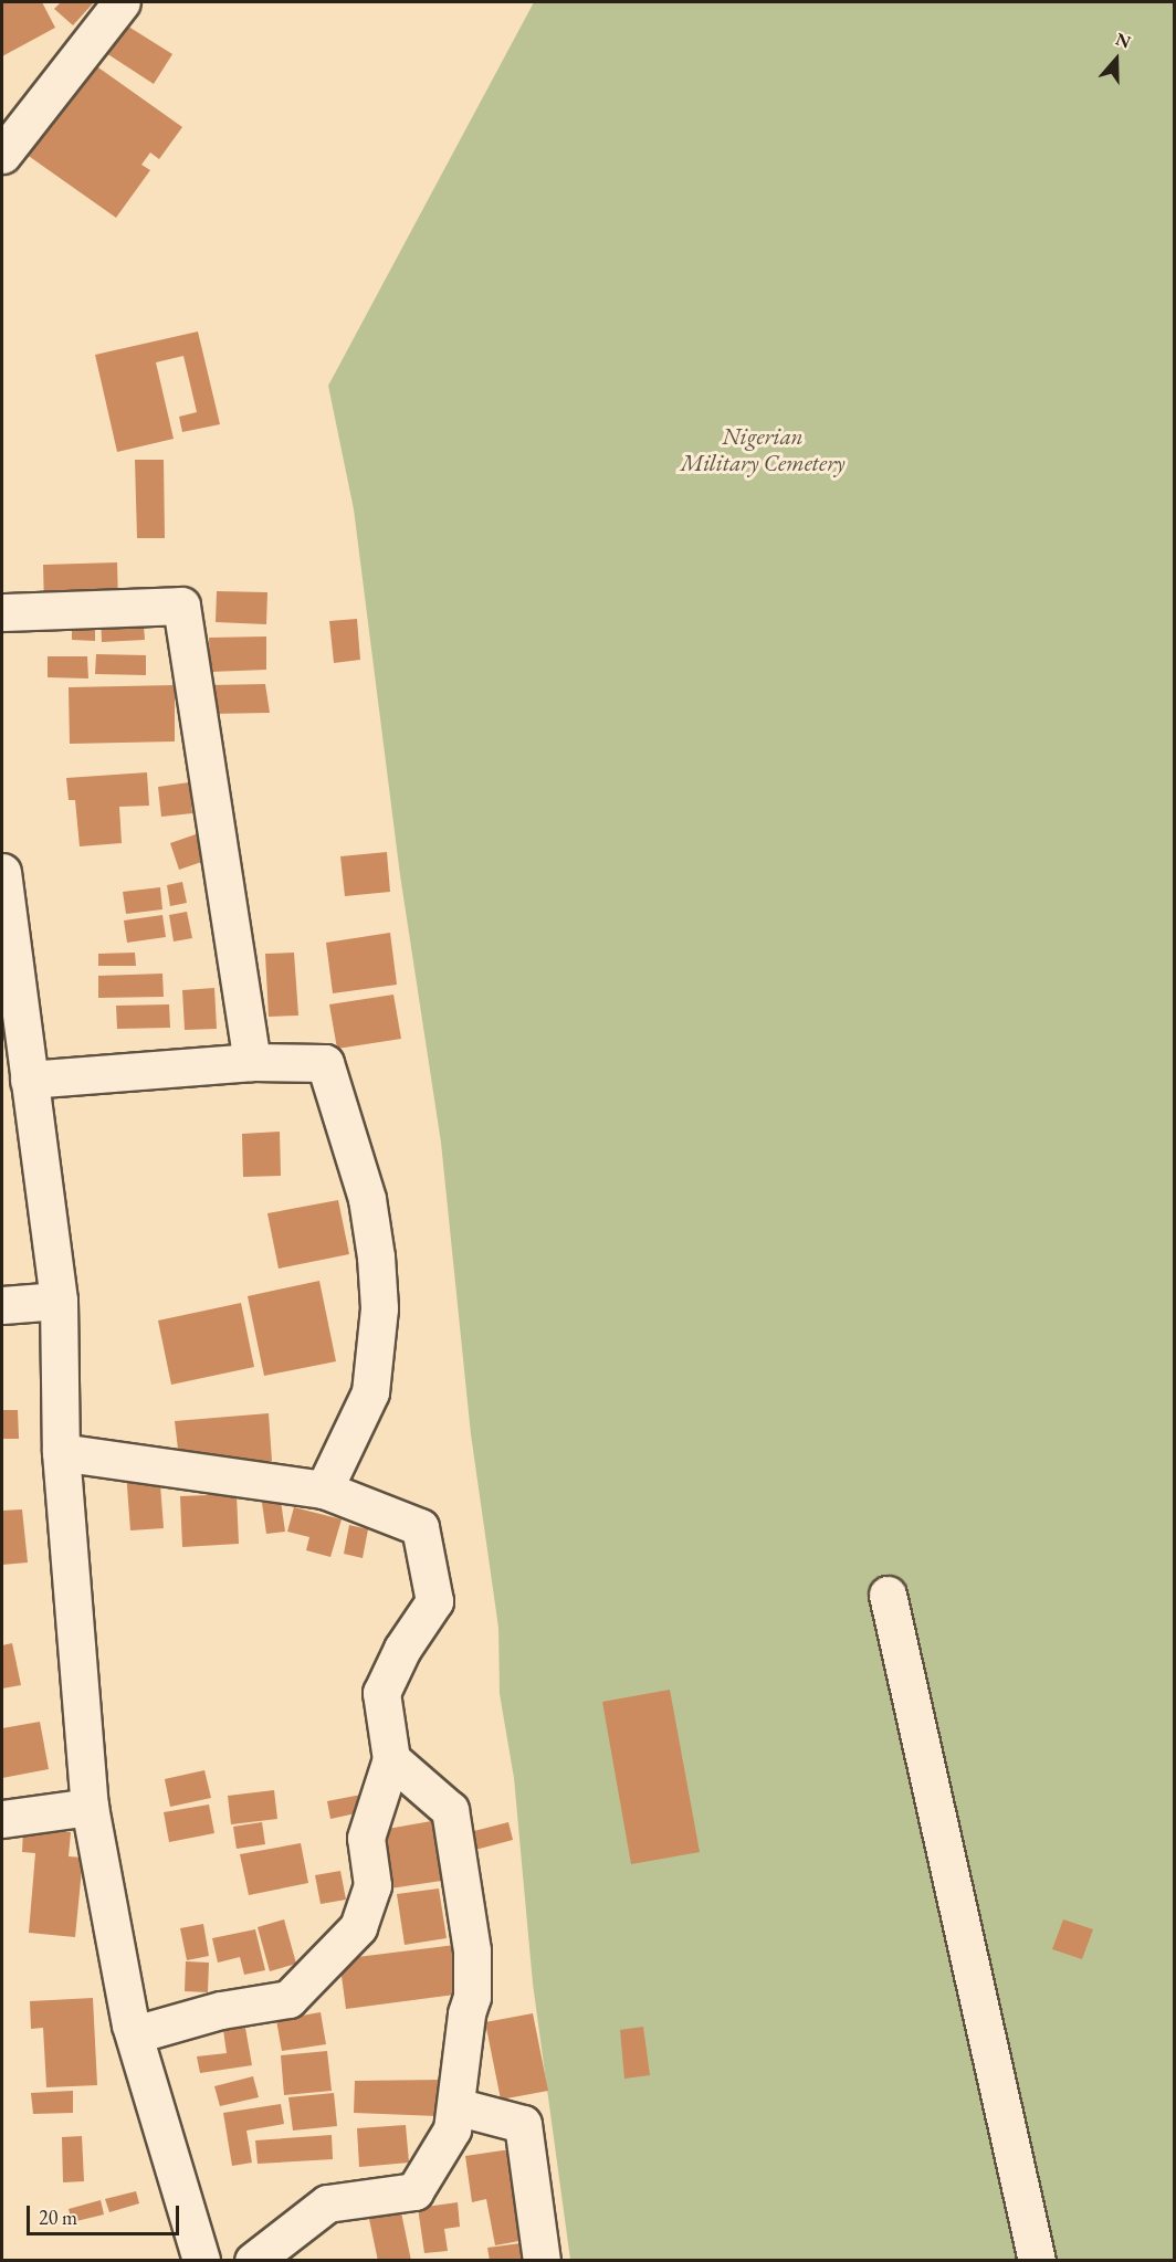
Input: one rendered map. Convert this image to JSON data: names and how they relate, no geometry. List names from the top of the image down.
{
  "parks": ["Nigerian Military Cemetery"],
  "scale_bar": "20 m",
  "north": "top"
}
